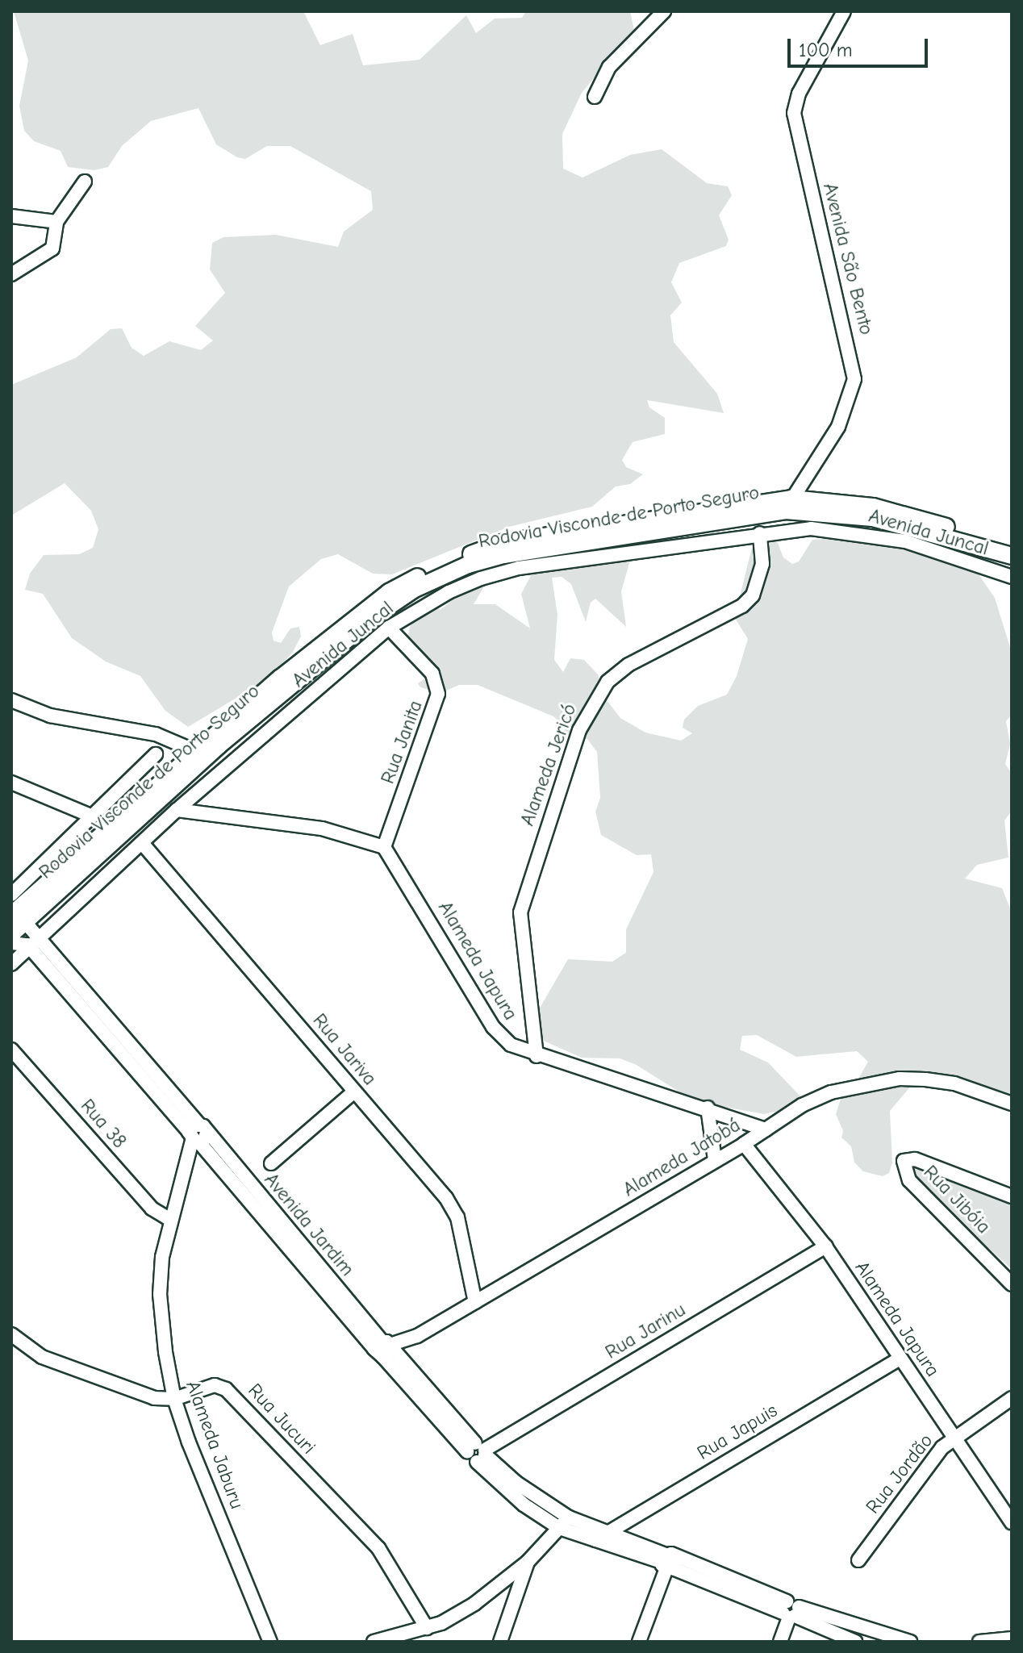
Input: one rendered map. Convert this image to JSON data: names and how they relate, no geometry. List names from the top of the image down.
{
  "streets": {
    "main road": ["Rodovia Visconde de Porto Seguro"],
    "street": [
      "Avenida São Bento",
      "Avenida Juncal",
      "Rua Janita",
      "Alameda Jericó",
      "Alameda Japura",
      "Rua Jariva",
      "Rua 38",
      "Alameda Jatobá",
      "Rua Jibóia",
      "Avenida Jardim",
      "Rua Jarinu",
      "Rua Jucuri",
      "Rua Japuis",
      "Alameda Jaburu",
      "Rua Jordão"
    ]
  },
  "crossings": [
    ["Avenida São Bento", "Rodovia Visconde de Porto Seguro"],
    ["Rodovia Visconde de Porto Seguro", "Avenida Jardim"],
    ["Avenida Juncal", "Rua Janita"],
    ["Avenida Juncal", "Alameda Jericó"],
    ["Avenida Juncal", "Rua Jariva"],
    ["Avenida Juncal", "Avenida Jardim"],
    ["Rua Janita", "Alameda Japura"],
    ["Alameda Jericó", "Alameda Japura"],
    ["Alameda Japura", "Alameda Jatobá"],
    ["Alameda Japura", "Rua Jarinu"],
    ["Alameda Japura", "Rua Japuis"],
    ["Alameda Japura", "Rua Jordão"],
    ["Rua Jariva", "Alameda Jatobá"],
    ["Rua 38", "Alameda Jaburu"],
    ["Alameda Jatobá", "Avenida Jardim"],
    ["Avenida Jardim", "Rua Jarinu"],
    ["Avenida Jardim", "Rua Japuis"],
    ["Avenida Jardim", "Alameda Jaburu"],
    ["Rua Jucuri", "Alameda Jaburu"]
  ],
  "scale_bar": "100 m"
}
